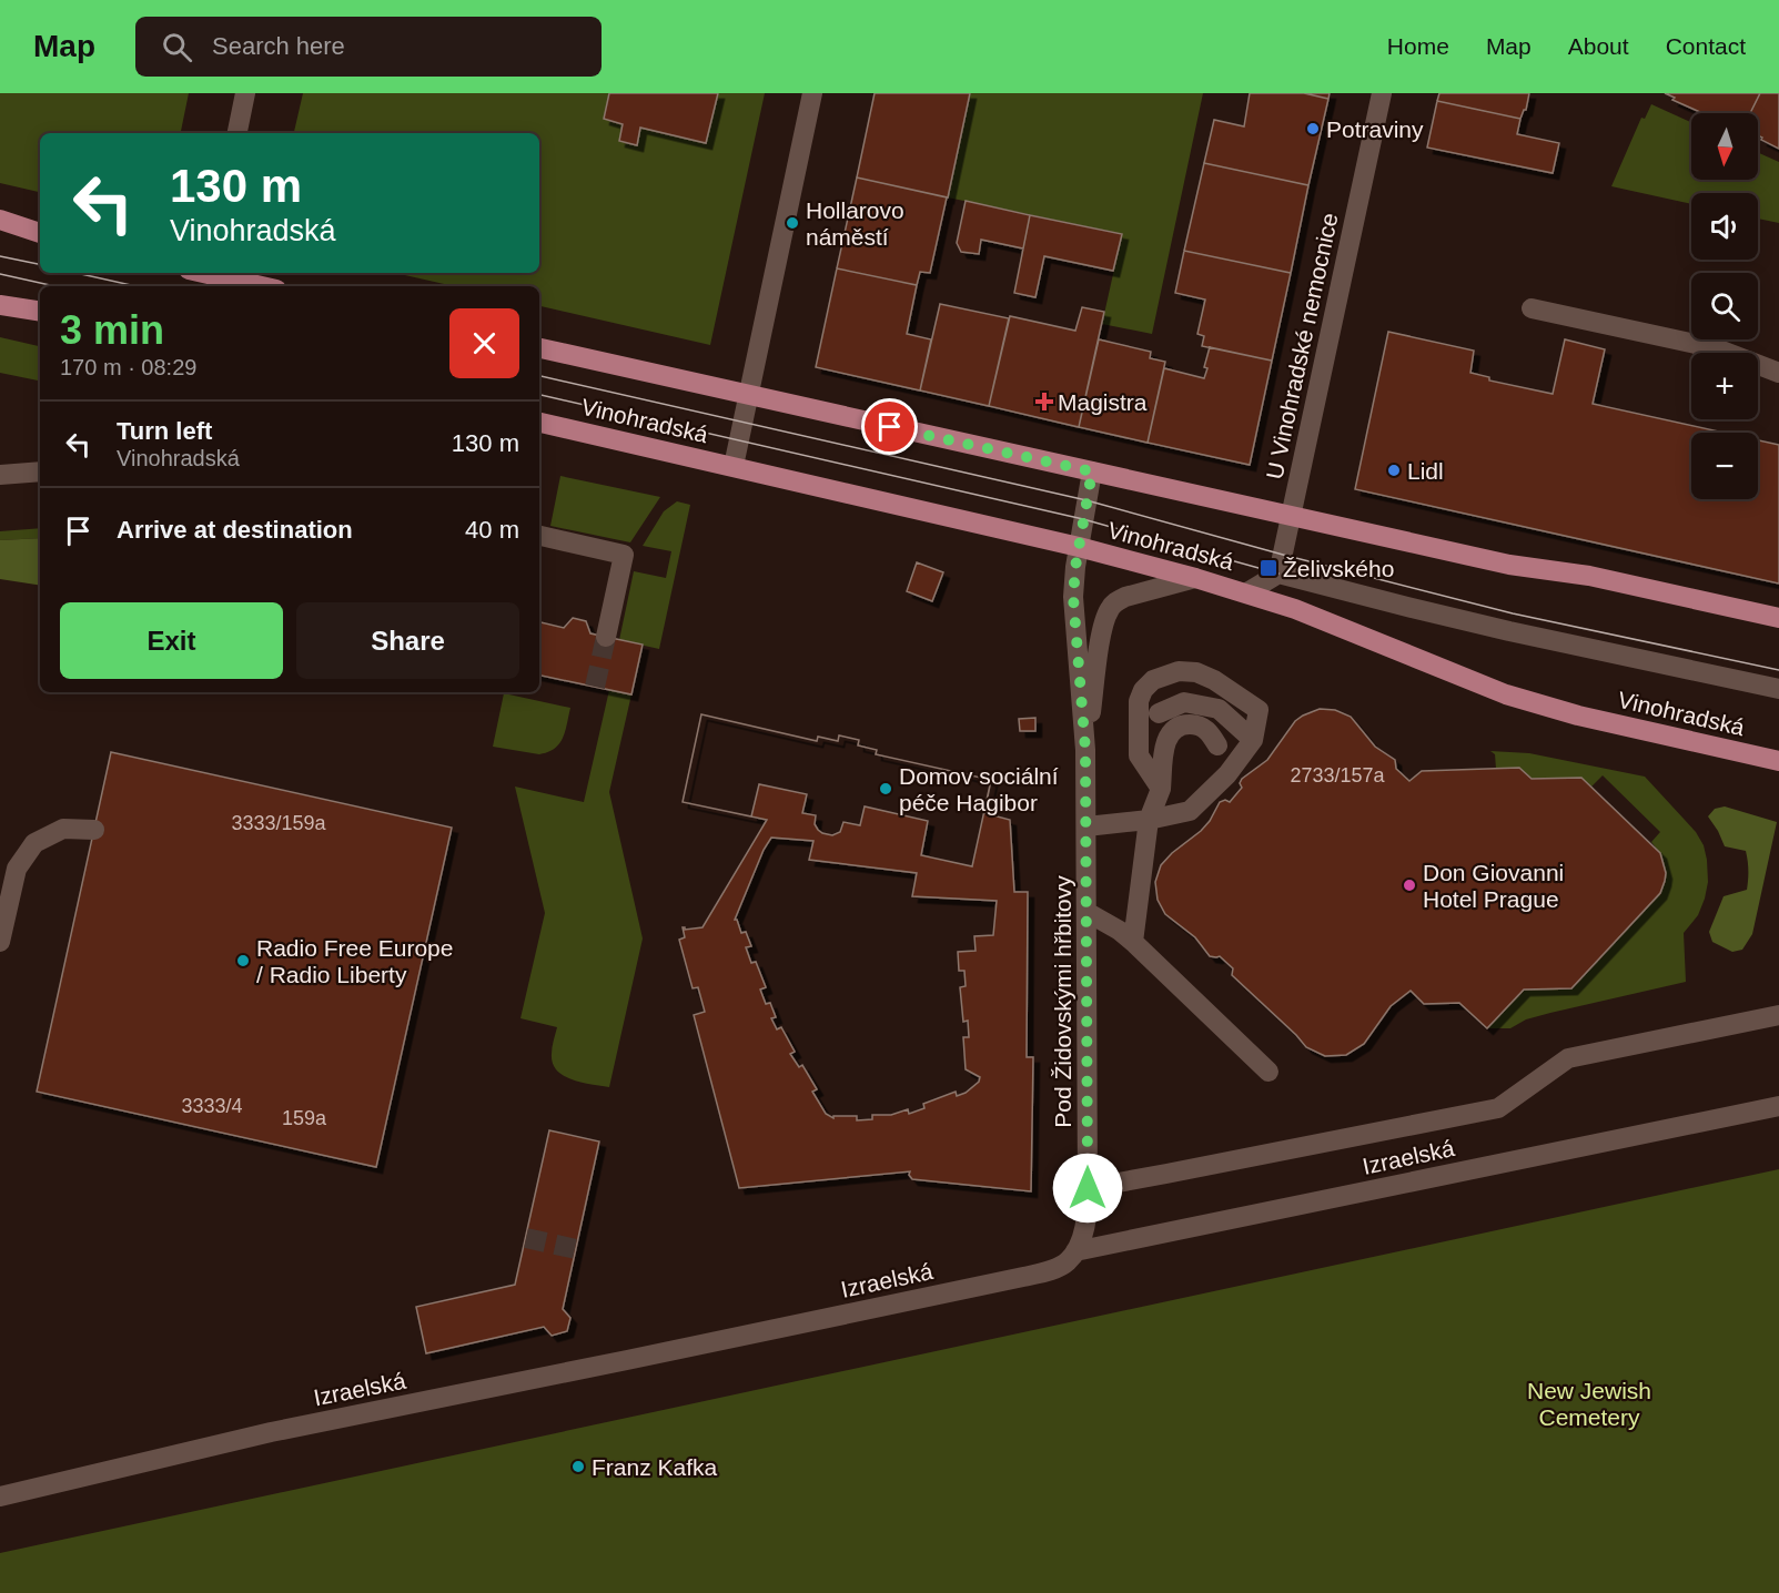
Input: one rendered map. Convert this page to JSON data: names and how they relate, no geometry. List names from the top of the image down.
{
  "streets": {
    "main road": ["Vinohradská"],
    "street": ["U Vinohradské nemocnice", "Pod Židovskými hřbitovy", "Izraelská"]
  },
  "crossings": [
    ["U Vinohradské nemocnice", "Vinohradská"],
    ["Vinohradská", "Pod Židovskými hřbitovy"],
    ["Pod Židovskými hřbitovy", "Izraelská"]
  ],
  "parks": ["New Jewish Cemetery"],
  "places": {
    "other": [
      "Potraviny",
      "Hollarovo náměstí",
      "Lidl",
      "Domov sociální péče Hagibor",
      "Don Giovanni Hotel Prague",
      "Radio Free Europe / Radio Liberty",
      "Franz Kafka"
    ],
    "health": ["Magistra"],
    "transit": ["Želivského"]
  },
  "house_numbers": [
    "2733/157a",
    "3333/159a",
    "3333/4",
    "159a"
  ],
  "north": "bottom",
  "page": {
    "header": "Map",
    "search": "Search here",
    "nav": [
      "Home",
      "Map",
      "About",
      "Contact"
    ],
    "map_buttons": ["+", "−"],
    "turn": ["130 m", "Vinohradská"],
    "heading": ["3 min", "170 m · 08:29"],
    "list": [
      {
        "name": "Turn left",
        "note": "Vinohradská",
        "value": "130 m"
      },
      {
        "name": "Arrive at destination",
        "value": "40 m"
      }
    ],
    "buttons": ["Exit", "Share"]
  }
}
